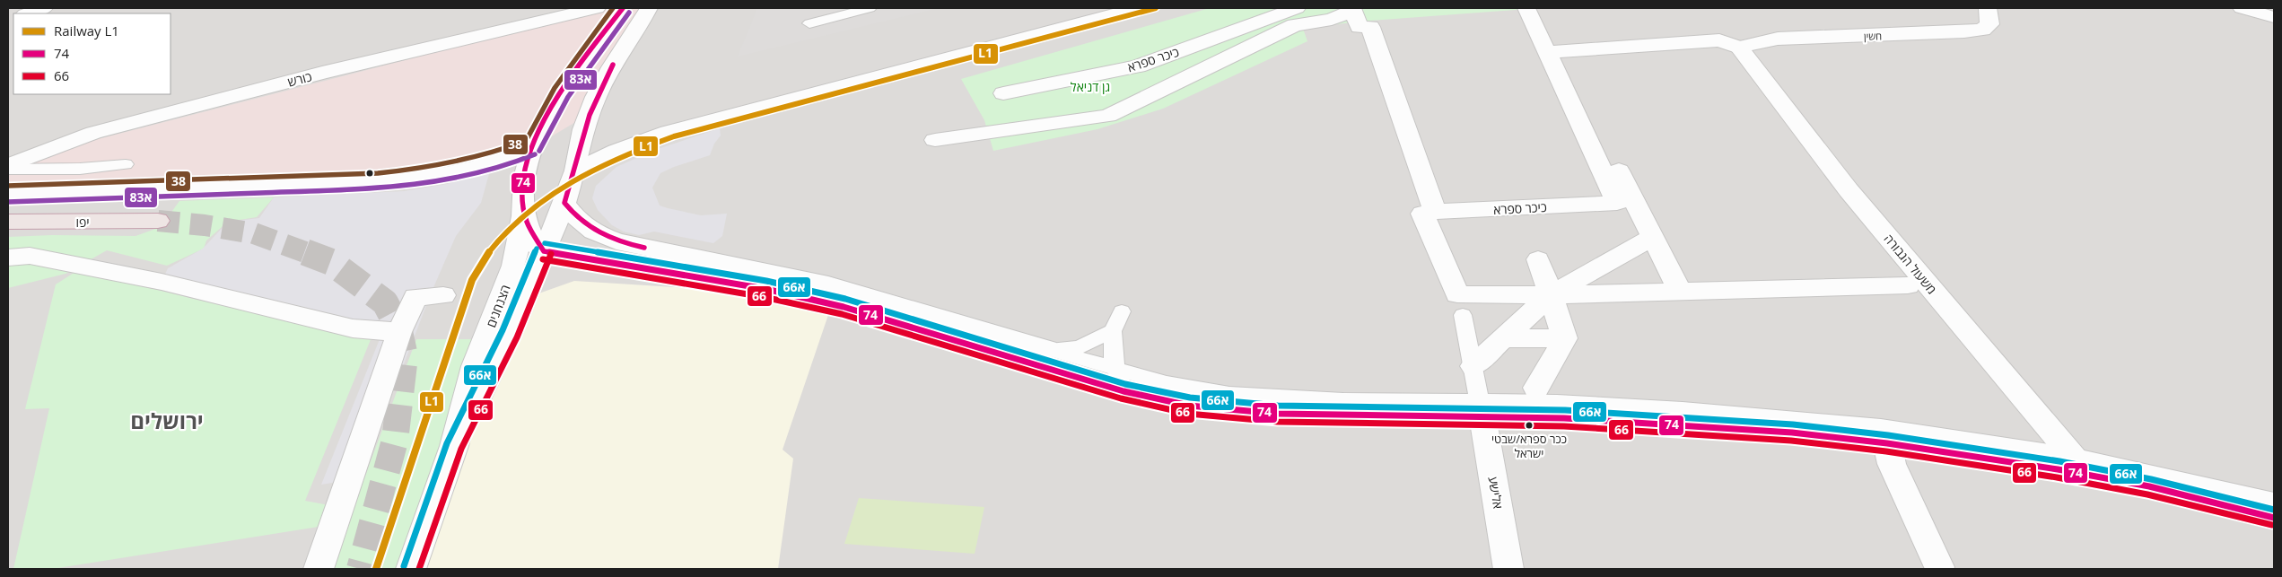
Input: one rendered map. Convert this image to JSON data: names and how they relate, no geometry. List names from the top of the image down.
{
  "streets": {
    "highway": ["יפו"],
    "street": [
      "חשין",
      "כיכר ספרא",
      "כורש",
      "משעול הגבורה",
      "הצנחנים",
      "אלישע"
    ]
  },
  "crossings": [
    ["חשין", "משעול הגבורה"]
  ],
  "districts": ["ירושלים"],
  "parks": ["גן דניאל"],
  "places": ["ככר ספרא/שבטי ישראל"],
  "lines": [
    "rail line L1",
    "transit line 74",
    "transit line 38",
    "transit line 83א",
    "transit line 66א",
    "transit line 66"
  ],
  "legend": ["Railway L1", "74", "66"]
}
